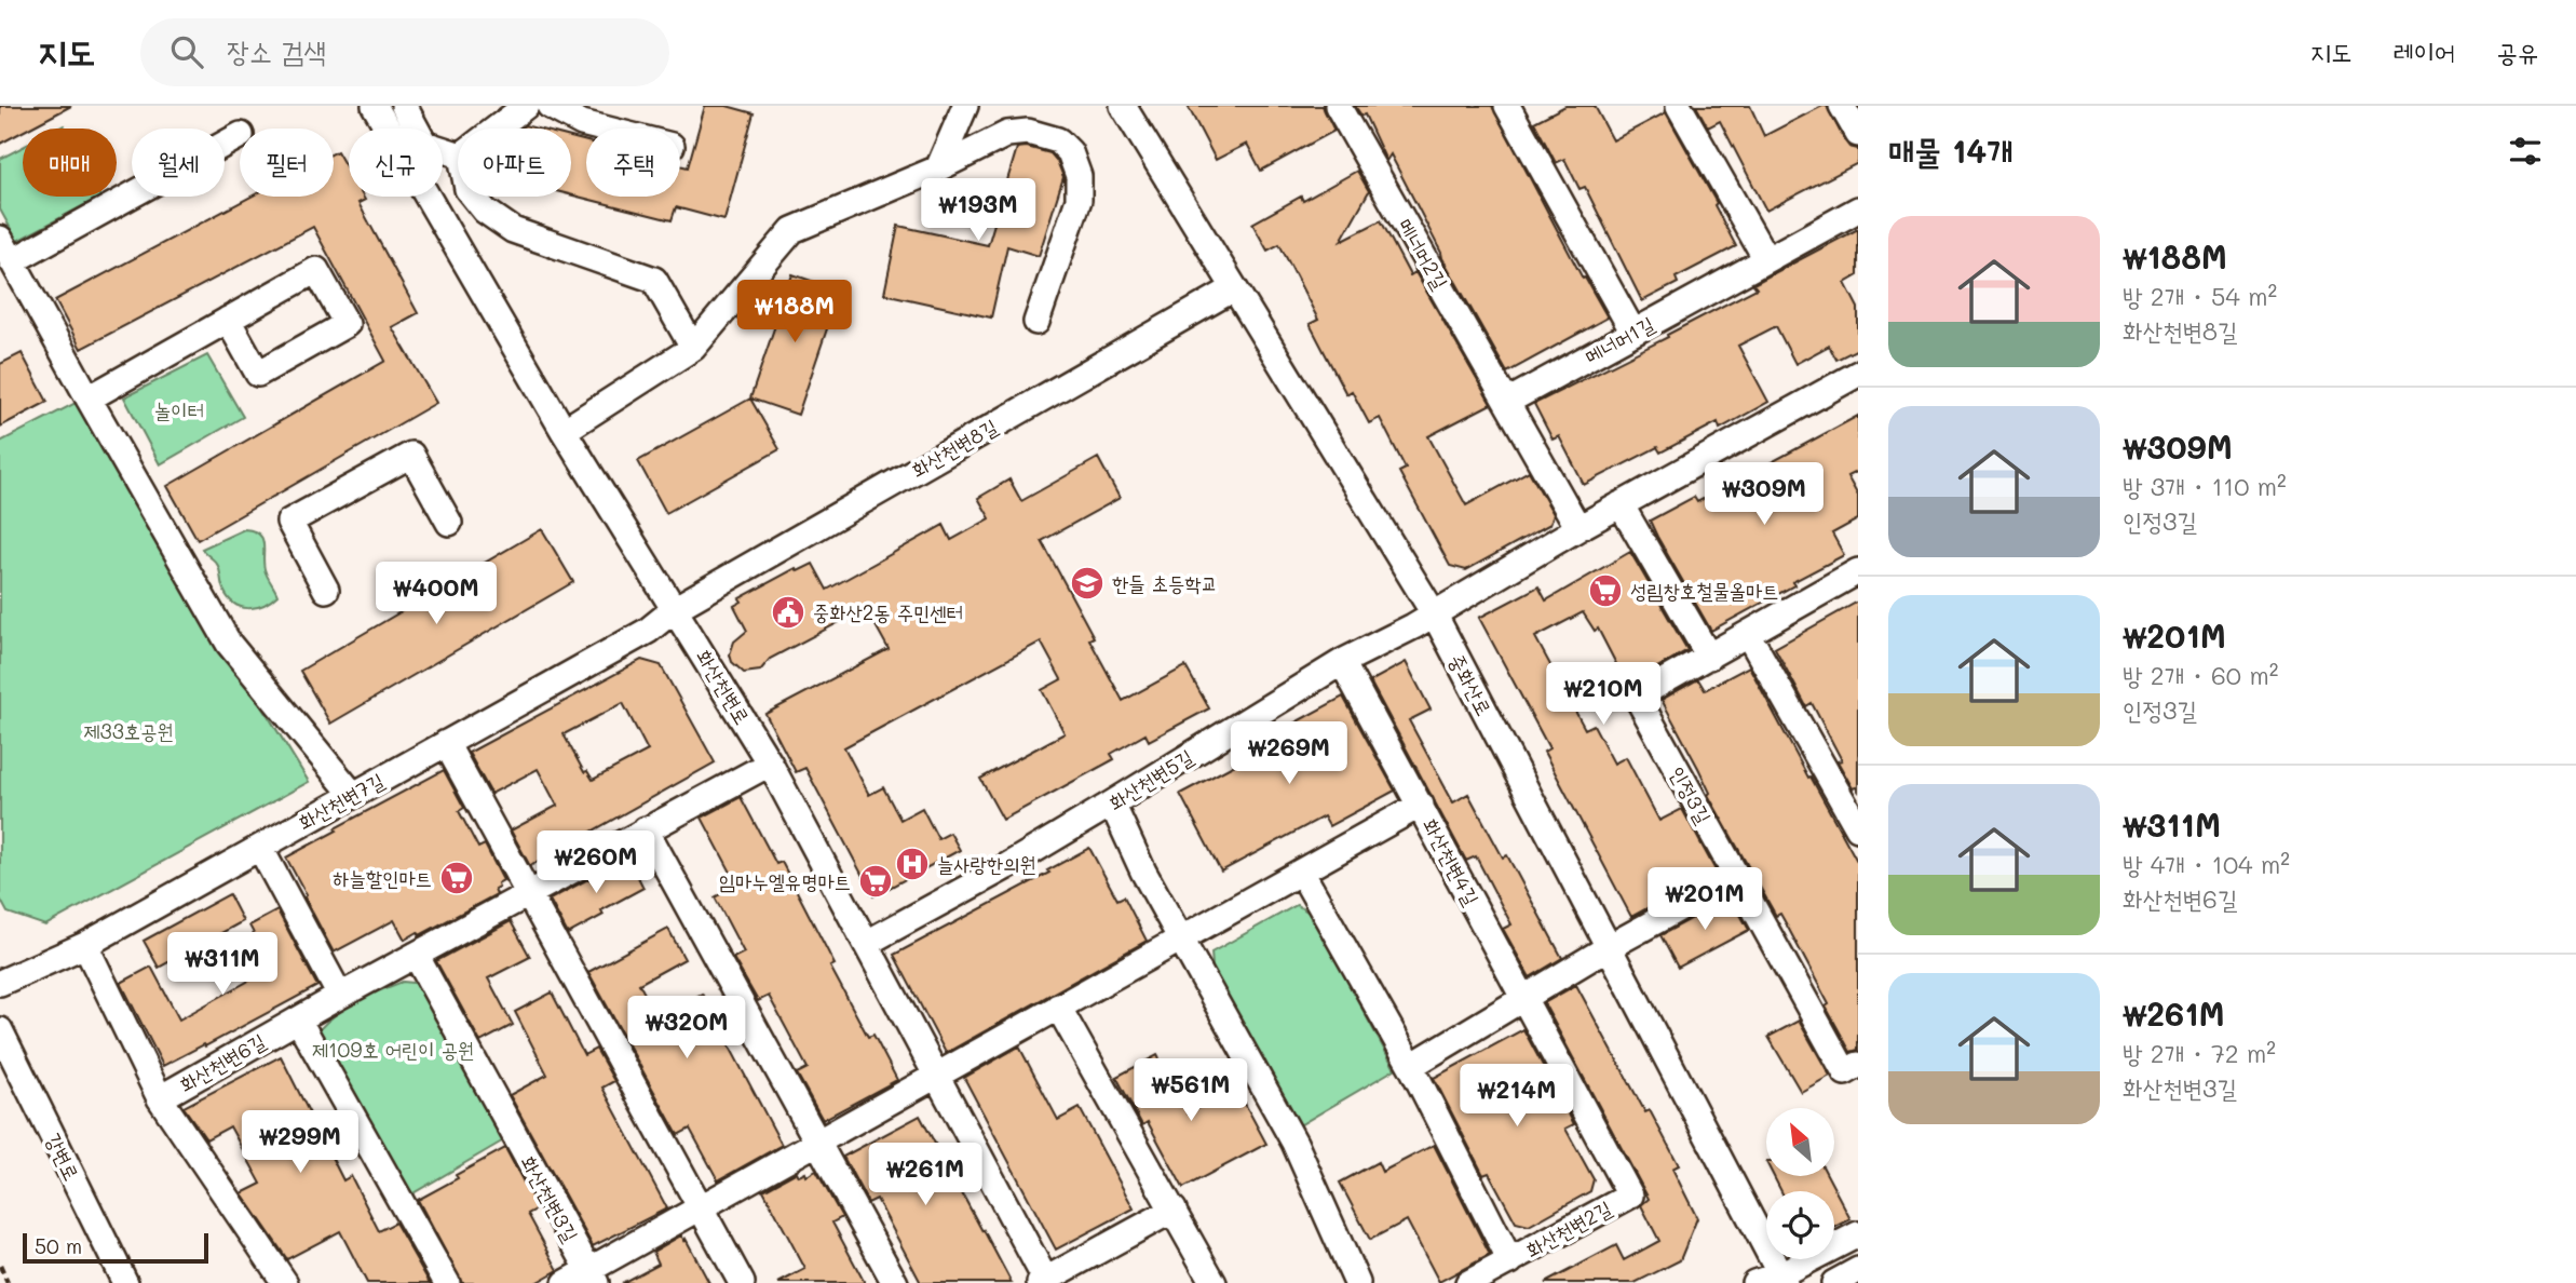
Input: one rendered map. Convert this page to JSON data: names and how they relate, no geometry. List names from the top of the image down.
{
  "streets": {
    "street": [
      "메너머2길",
      "메너머1길",
      "화산천변8길",
      "중화산로",
      "화산천변로",
      "화산천변5길",
      "인정3길",
      "화산천변7길",
      "화산천변4길",
      "화산천변6길",
      "강변로",
      "화산천변3길",
      "화산천변2길"
    ]
  },
  "crossings": [
    ["메너머2길", "메너머1길"],
    ["화산천변8길", "중화산로"],
    ["화산천변8길", "화산천변로"],
    ["화산천변8길", "화산천변7길"],
    ["중화산로", "화산천변5길"],
    ["화산천변로", "화산천변5길"],
    ["화산천변로", "화산천변7길"],
    ["화산천변로", "화산천변4길"],
    ["화산천변로", "화산천변6길"],
    ["화산천변4길", "화산천변2길"],
    ["화산천변6길", "화산천변3길"]
  ],
  "parks": ["놀이터", "제33호공원", "제109호 어린이 공원"],
  "places": {
    "school or university": ["한들 초등학교"],
    "supermarket": ["성림창호철물올마트", "하늘할인마트", "임마누엘유명마트"],
    "public building": ["중화산2동 주민센터"],
    "hospital": ["늘사랑한의원"]
  },
  "scale_bar": "50 m",
  "north": "top left",
  "page": {
    "header": "지도",
    "search": "장소 검색",
    "nav": ["지도", "레이어", "공유"],
    "heading": "매물 14개",
    "chip": [
      "매매",
      "월세",
      "필터",
      "신규",
      "아파트",
      "주택"
    ],
    "price": [
      "₩193M",
      "₩188M",
      "₩309M",
      "₩400M",
      "₩210M",
      "₩269M",
      "₩260M",
      "₩201M",
      "₩311M",
      "₩320M",
      "₩561M",
      "₩214M",
      "₩299M",
      "₩261M"
    ],
    "list": [
      {
        "name": "₩188M",
        "note": "방 2개 · 54 m² · 화산천변8길"
      },
      {
        "name": "₩309M",
        "note": "방 3개 · 110 m² · 인정3길"
      },
      {
        "name": "₩201M",
        "note": "방 2개 · 60 m² · 인정3길"
      },
      {
        "name": "₩311M",
        "note": "방 4개 · 104 m² · 화산천변6길"
      },
      {
        "name": "₩261M",
        "note": "방 2개 · 72 m² · 화산천변3길"
      }
    ],
    "scale": "50 m"
  }
}
